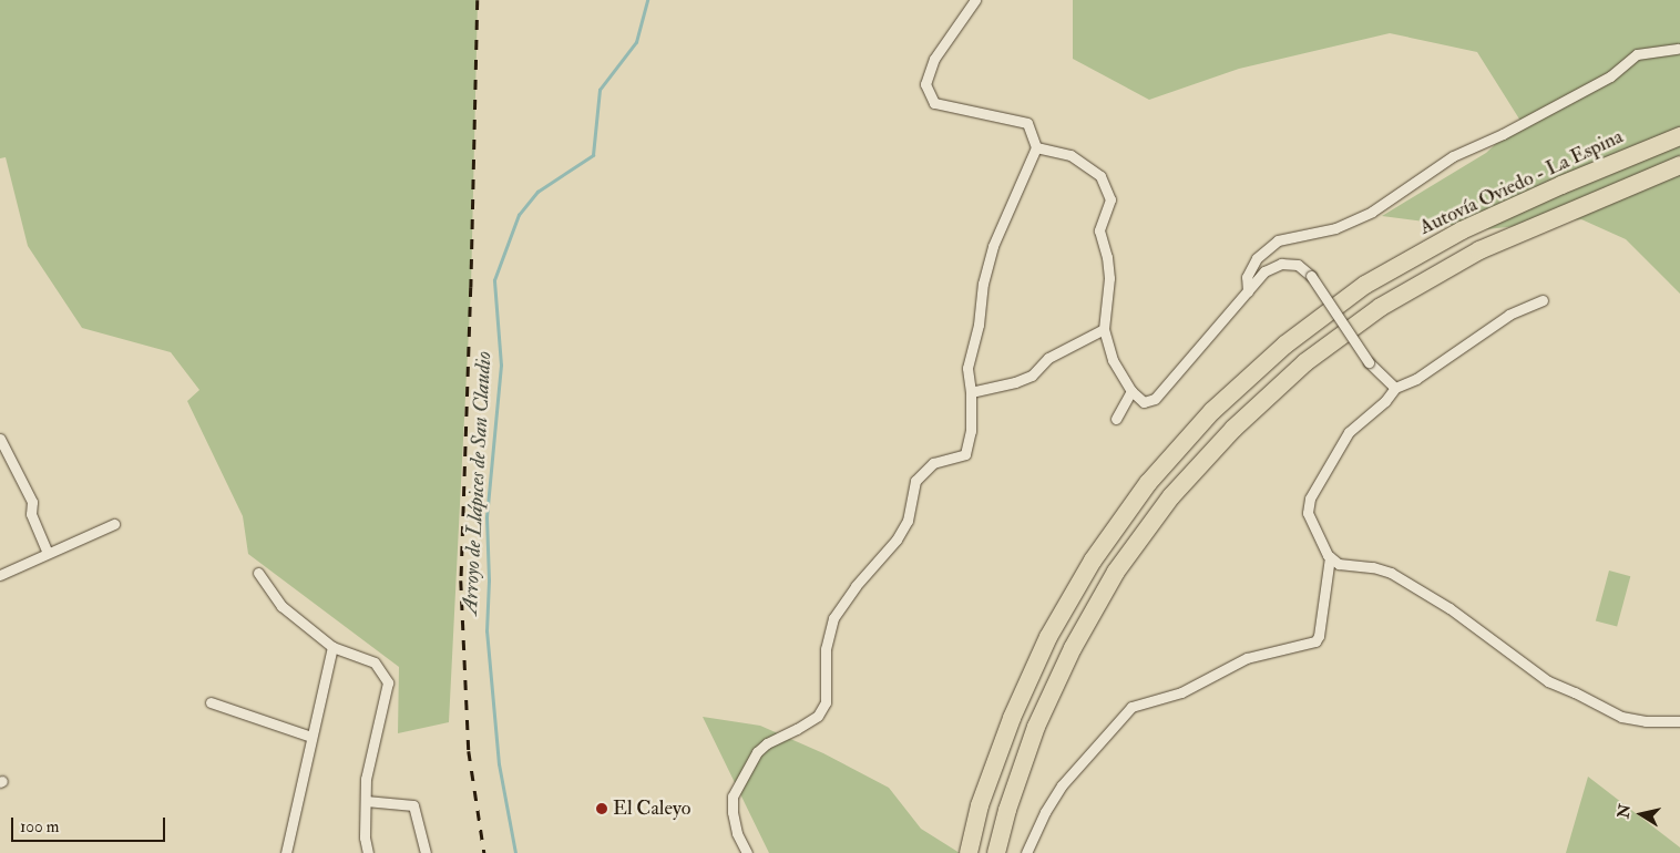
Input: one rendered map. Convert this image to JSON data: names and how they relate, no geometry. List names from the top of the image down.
{
  "streets": {
    "highway": ["Autovía Oviedo - La Espina"]
  },
  "water": ["Arroyo de Llápices de San Claudio"],
  "places": ["El Caleyo"],
  "scale_bar": "100 m",
  "north": "left"
}
